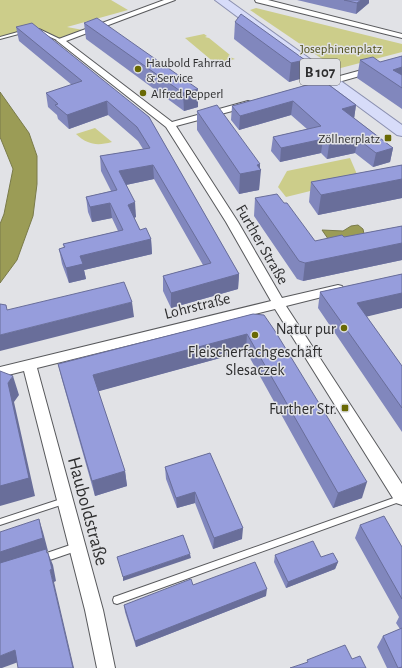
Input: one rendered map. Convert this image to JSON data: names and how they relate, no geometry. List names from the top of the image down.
{
  "streets": {
    "main road": ["B 107"],
    "street": ["Further Straße", "Lohrstraße", "Hauboldstraße"]
  },
  "crossings": [
    ["Further Straße", "Lohrstraße"],
    ["Lohrstraße", "Hauboldstraße"]
  ],
  "parks": ["Josephinenplatz"],
  "places": {
    "other": [
      "Haubold Fahrrad & Service",
      "Alfred Pepperl",
      "Natur pur",
      "Fleischerfachgeschäft Slesaczek"
    ],
    "transit": ["Zöllnerplatz", "Further Str."]
  }
}
